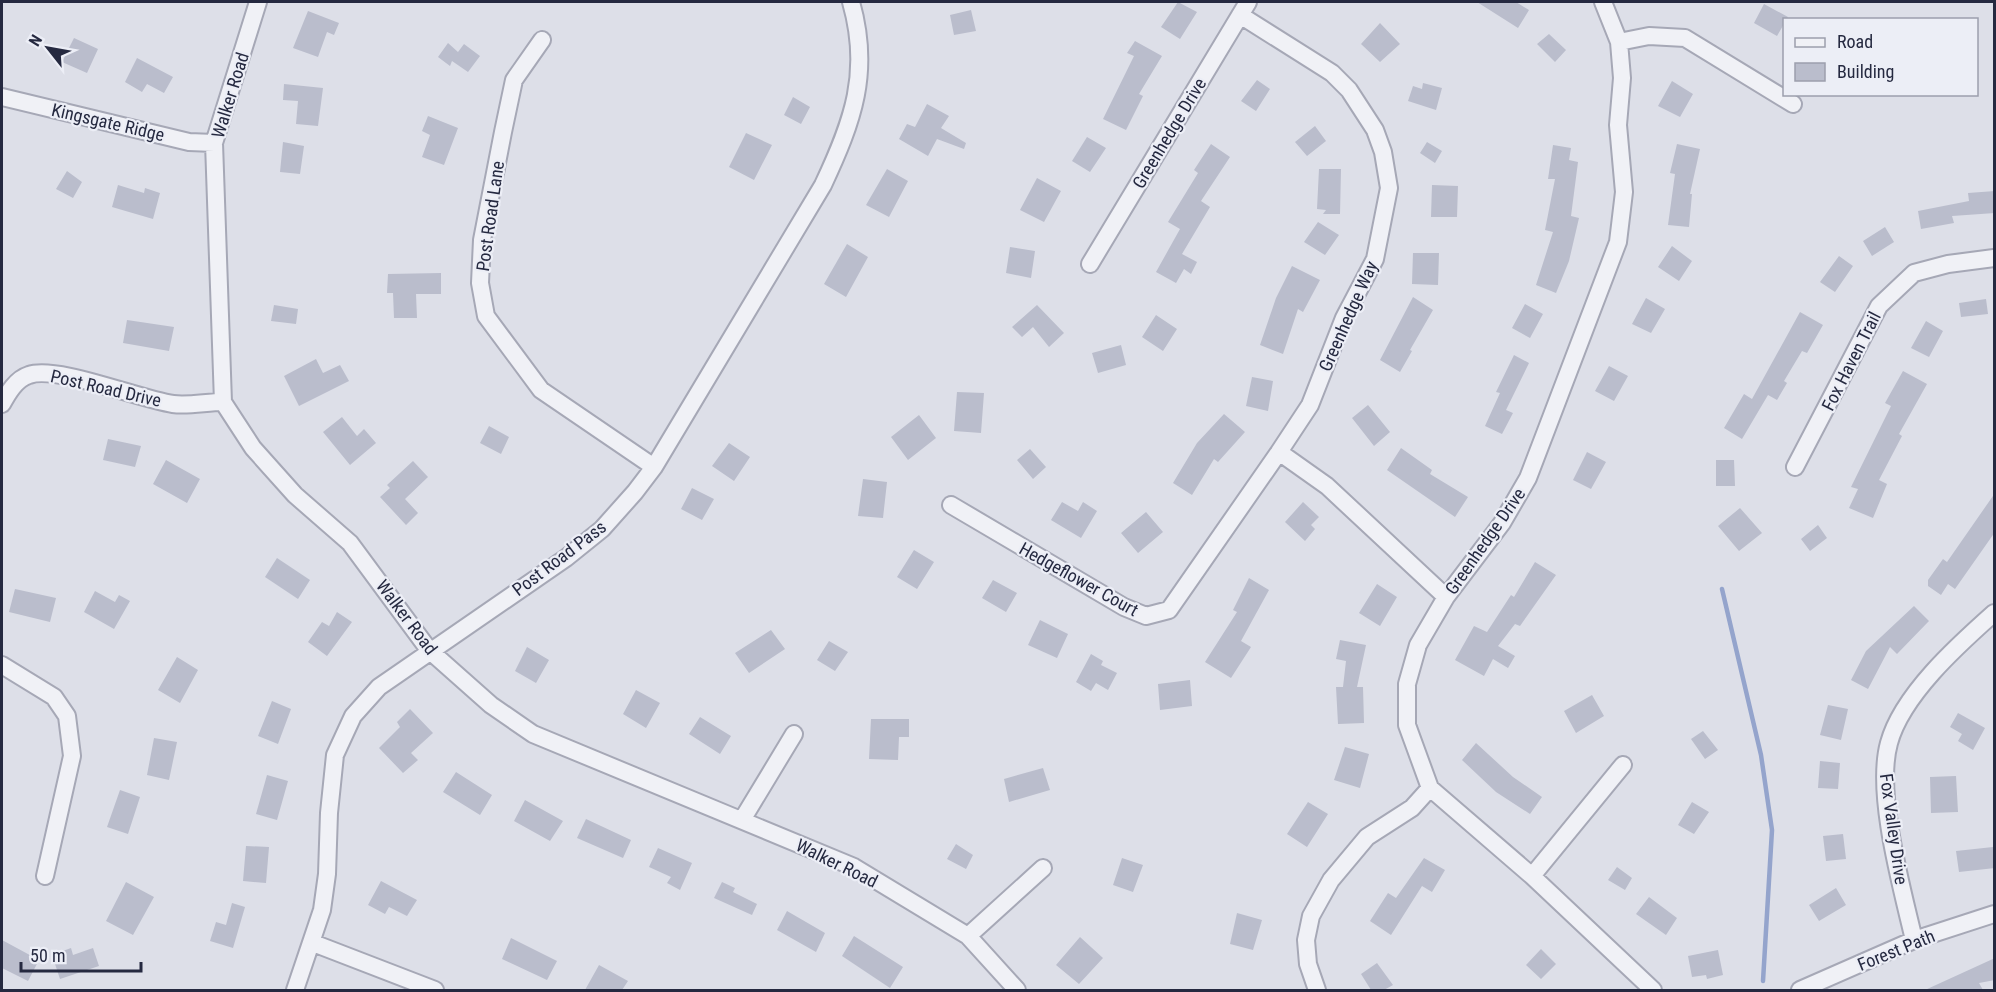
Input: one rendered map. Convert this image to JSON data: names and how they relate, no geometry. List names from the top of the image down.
{
  "streets": {
    "street": [
      "Walker Road",
      "Kingsgate Ridge",
      "Greenhedge Drive",
      "Post Road Lane",
      "Greenhedge Way",
      "Fox Haven Trail",
      "Post Road Drive",
      "Post Road Pass",
      "Hedgeflower Court",
      "Fox Valley Drive",
      "Forest Path"
    ]
  },
  "crossings": [
    ["Walker Road", "Kingsgate Ridge"],
    ["Walker Road", "Post Road Drive"],
    ["Walker Road", "Post Road Pass"],
    ["Greenhedge Drive", "Greenhedge Way"],
    ["Post Road Lane", "Post Road Pass"],
    ["Greenhedge Way", "Hedgeflower Court"],
    ["Fox Valley Drive", "Forest Path"]
  ],
  "legend": ["Road", "Building"],
  "scale_bar": "50 m",
  "north": "top left"
}
